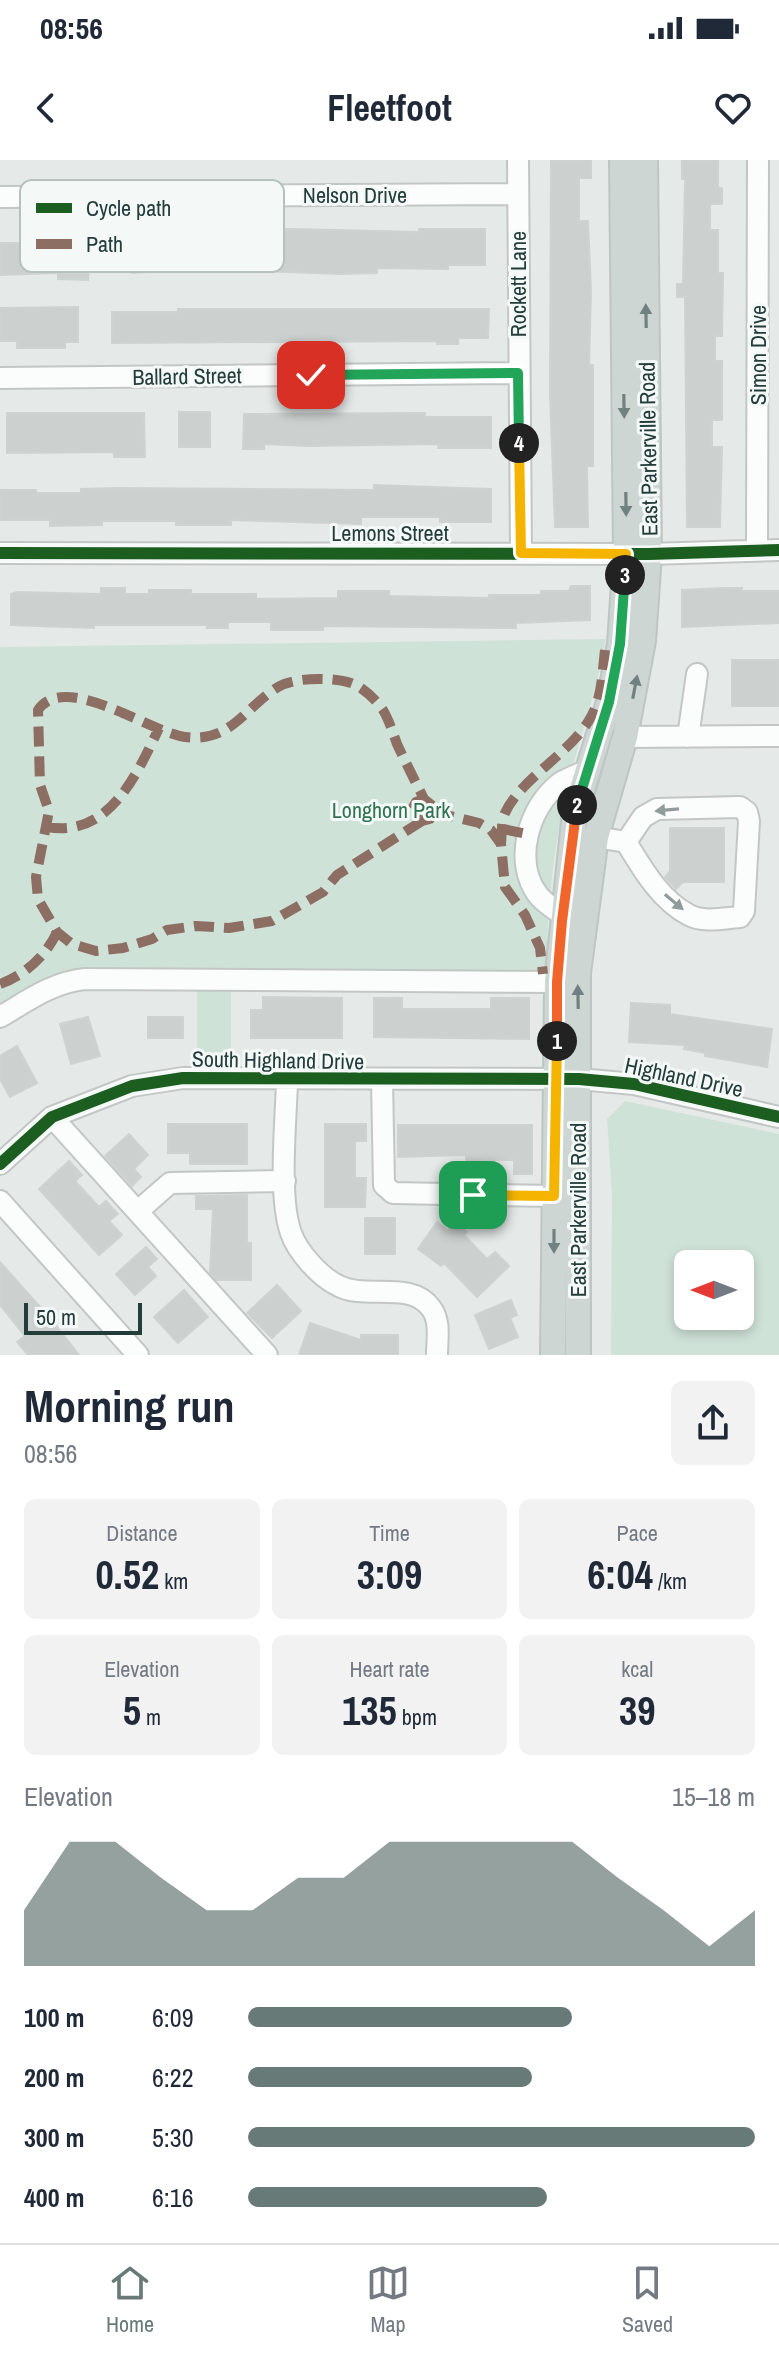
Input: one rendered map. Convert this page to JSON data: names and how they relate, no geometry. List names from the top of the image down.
{
  "streets": {
    "main road": ["East Parkerville Road"],
    "street": [
      "Nelson Drive",
      "Rockett Lane",
      "Simon Drive",
      "Ballard Street",
      "Lemons Street",
      "South Highland Drive",
      "Highland Drive"
    ]
  },
  "crossings": [
    ["Nelson Drive", "Rockett Lane"],
    ["Rockett Lane", "Ballard Street"],
    ["Rockett Lane", "Lemons Street"],
    ["Simon Drive", "Lemons Street"],
    ["East Parkerville Road", "Lemons Street"],
    ["East Parkerville Road", "South Highland Drive"],
    ["East Parkerville Road", "Highland Drive"],
    ["South Highland Drive", "Highland Drive"]
  ],
  "parks": ["Longhorn Park"],
  "legend": ["Cycle path", "Path"],
  "scale_bar": "50 m",
  "north": "left",
  "page": {
    "status": "08:56",
    "header": "Fleetfoot",
    "pins": [
      "4",
      "3",
      "2",
      "1"
    ],
    "scale": "50 m",
    "heading": ["Morning run", "08:56"],
    "stats": [
      ["Distance", "0.52 km"],
      ["Time", "3:09"],
      ["Pace", "6:04 /km"],
      ["Elevation", "5 m"],
      ["Heart rate", "135 bpm"],
      ["kcal", "39"]
    ],
    "chart": ["Elevation", "15–18 m"],
    "list": [
      {
        "name": "100 m",
        "note": "6:09"
      },
      {
        "name": "200 m",
        "note": "6:22"
      },
      {
        "name": "300 m",
        "note": "5:30"
      },
      {
        "name": "400 m",
        "note": "6:16"
      }
    ],
    "tabs": ["Home", "Map", "Saved"]
  }
}
